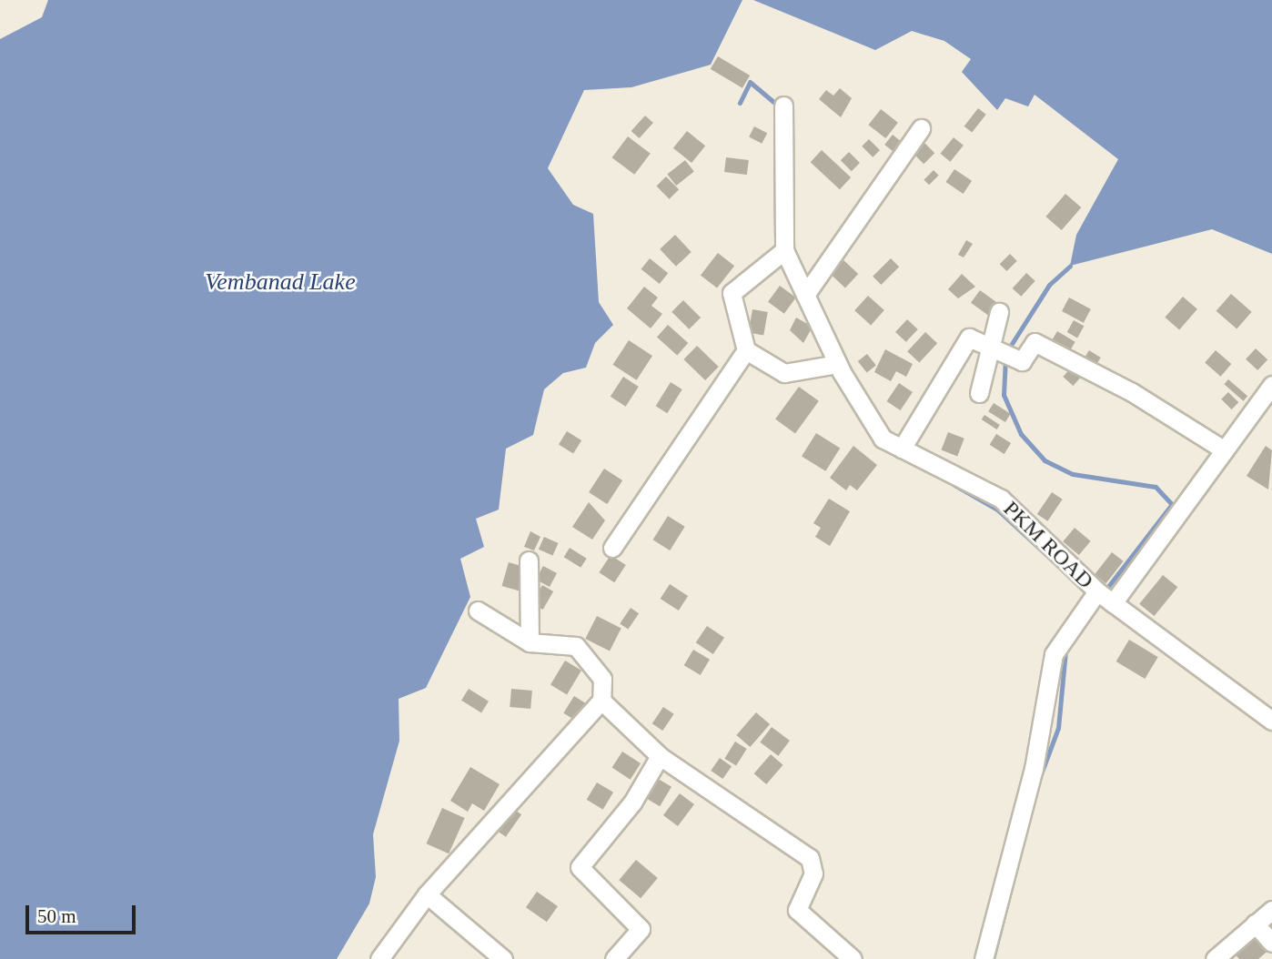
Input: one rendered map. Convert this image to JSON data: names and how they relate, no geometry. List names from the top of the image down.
{
  "streets": {
    "street": ["PKM ROAD"]
  },
  "water": ["Vembanad Lake"],
  "scale_bar": "50 m"
}
